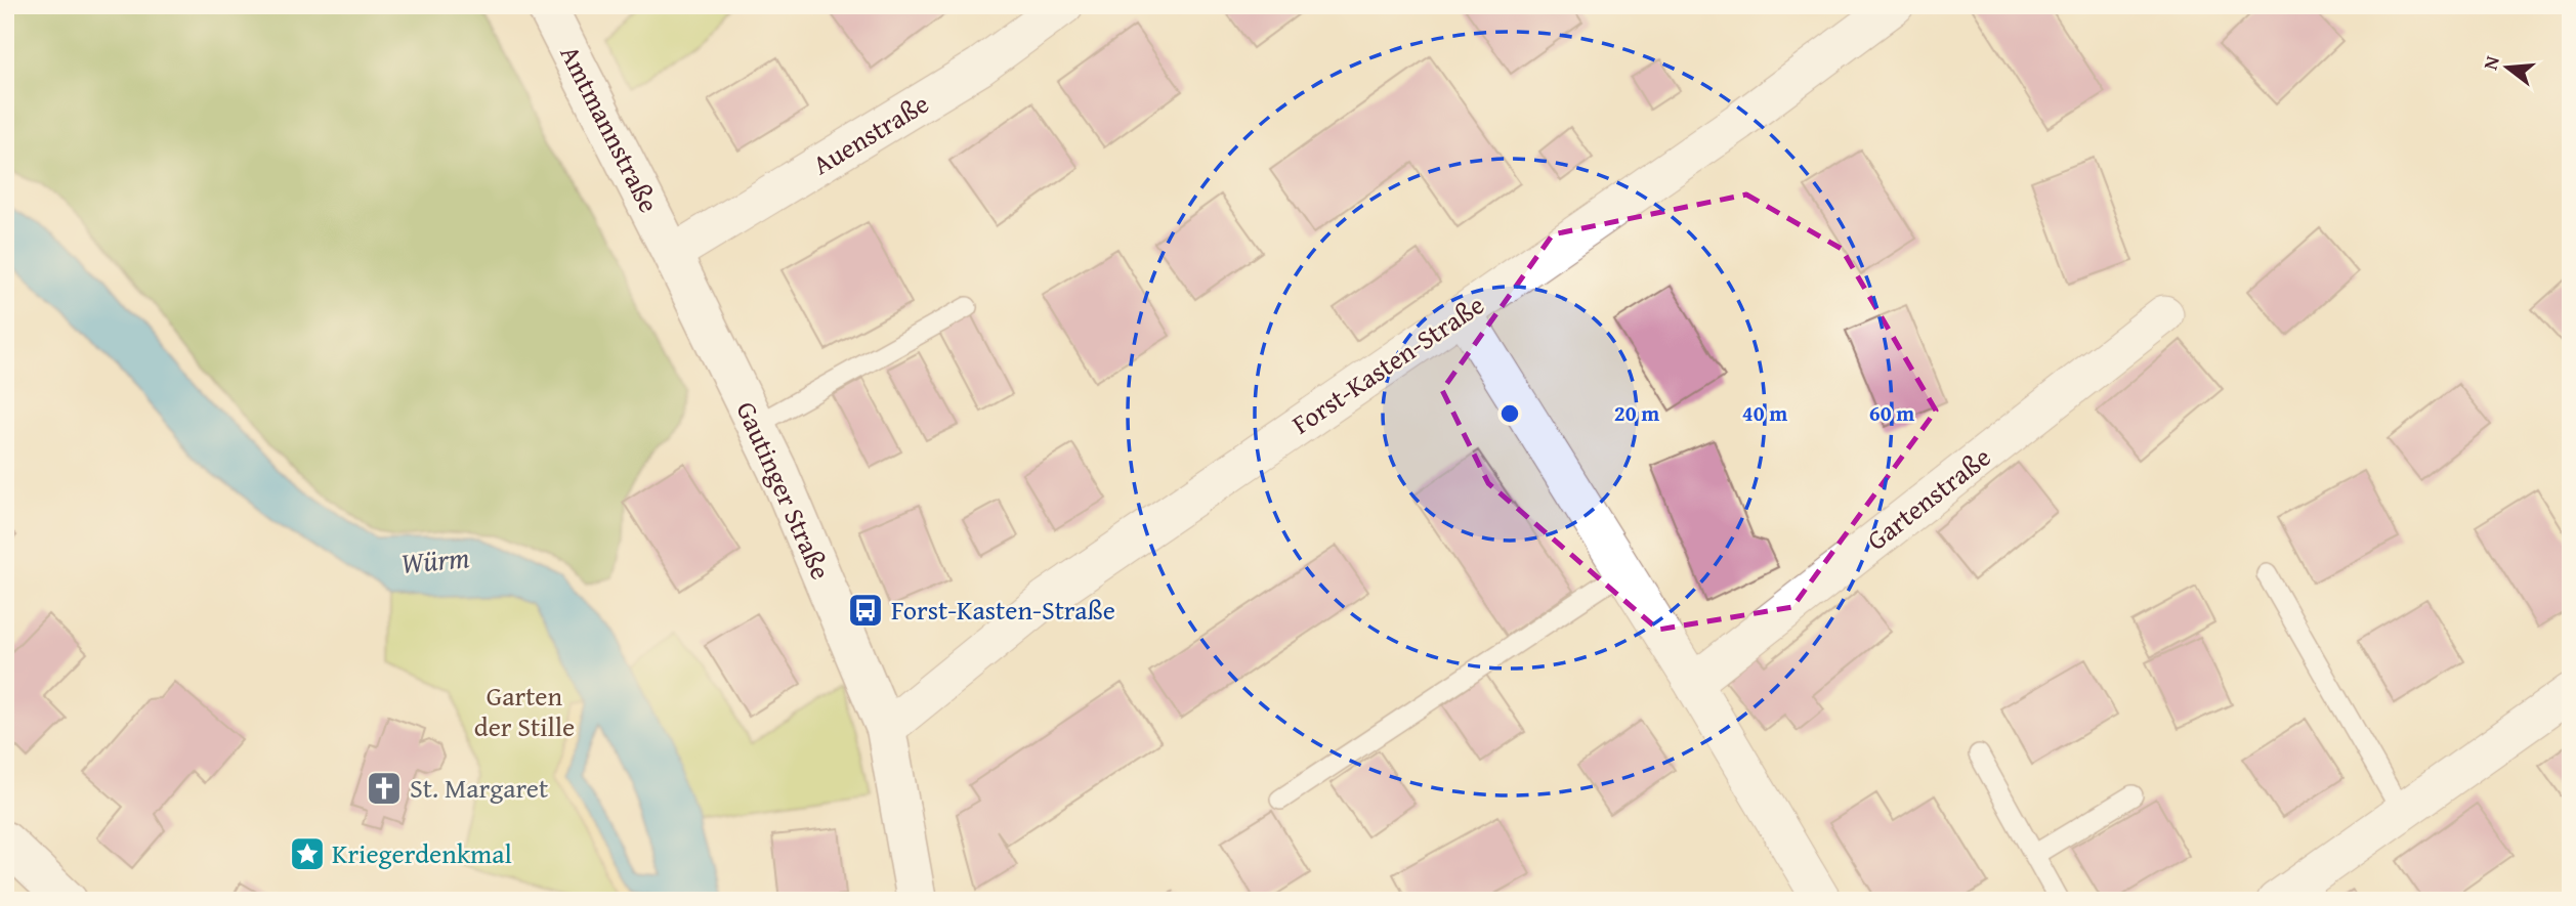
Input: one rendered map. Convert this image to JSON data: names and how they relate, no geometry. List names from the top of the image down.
{
  "streets": {
    "main road": ["Amtmannstraße", "Gautinger Straße"],
    "street": ["Auenstraße", "Forst-Kasten-Straße", "Gartenstraße"]
  },
  "crossings": [
    ["Amtmannstraße", "Auenstraße"],
    ["Amtmannstraße", "Gautinger Straße"],
    ["Auenstraße", "Gautinger Straße"],
    ["Forst-Kasten-Straße", "Gautinger Straße"]
  ],
  "water": ["Würm"],
  "parks": ["Garten der Stille"],
  "places": {
    "bus stop": ["Forst-Kasten-Straße"],
    "church": ["St. Margaret"],
    "place": ["Kriegerdenkmal"]
  },
  "north": "left",
  "rings": ["20 m", "40 m", "60 m"]
}
